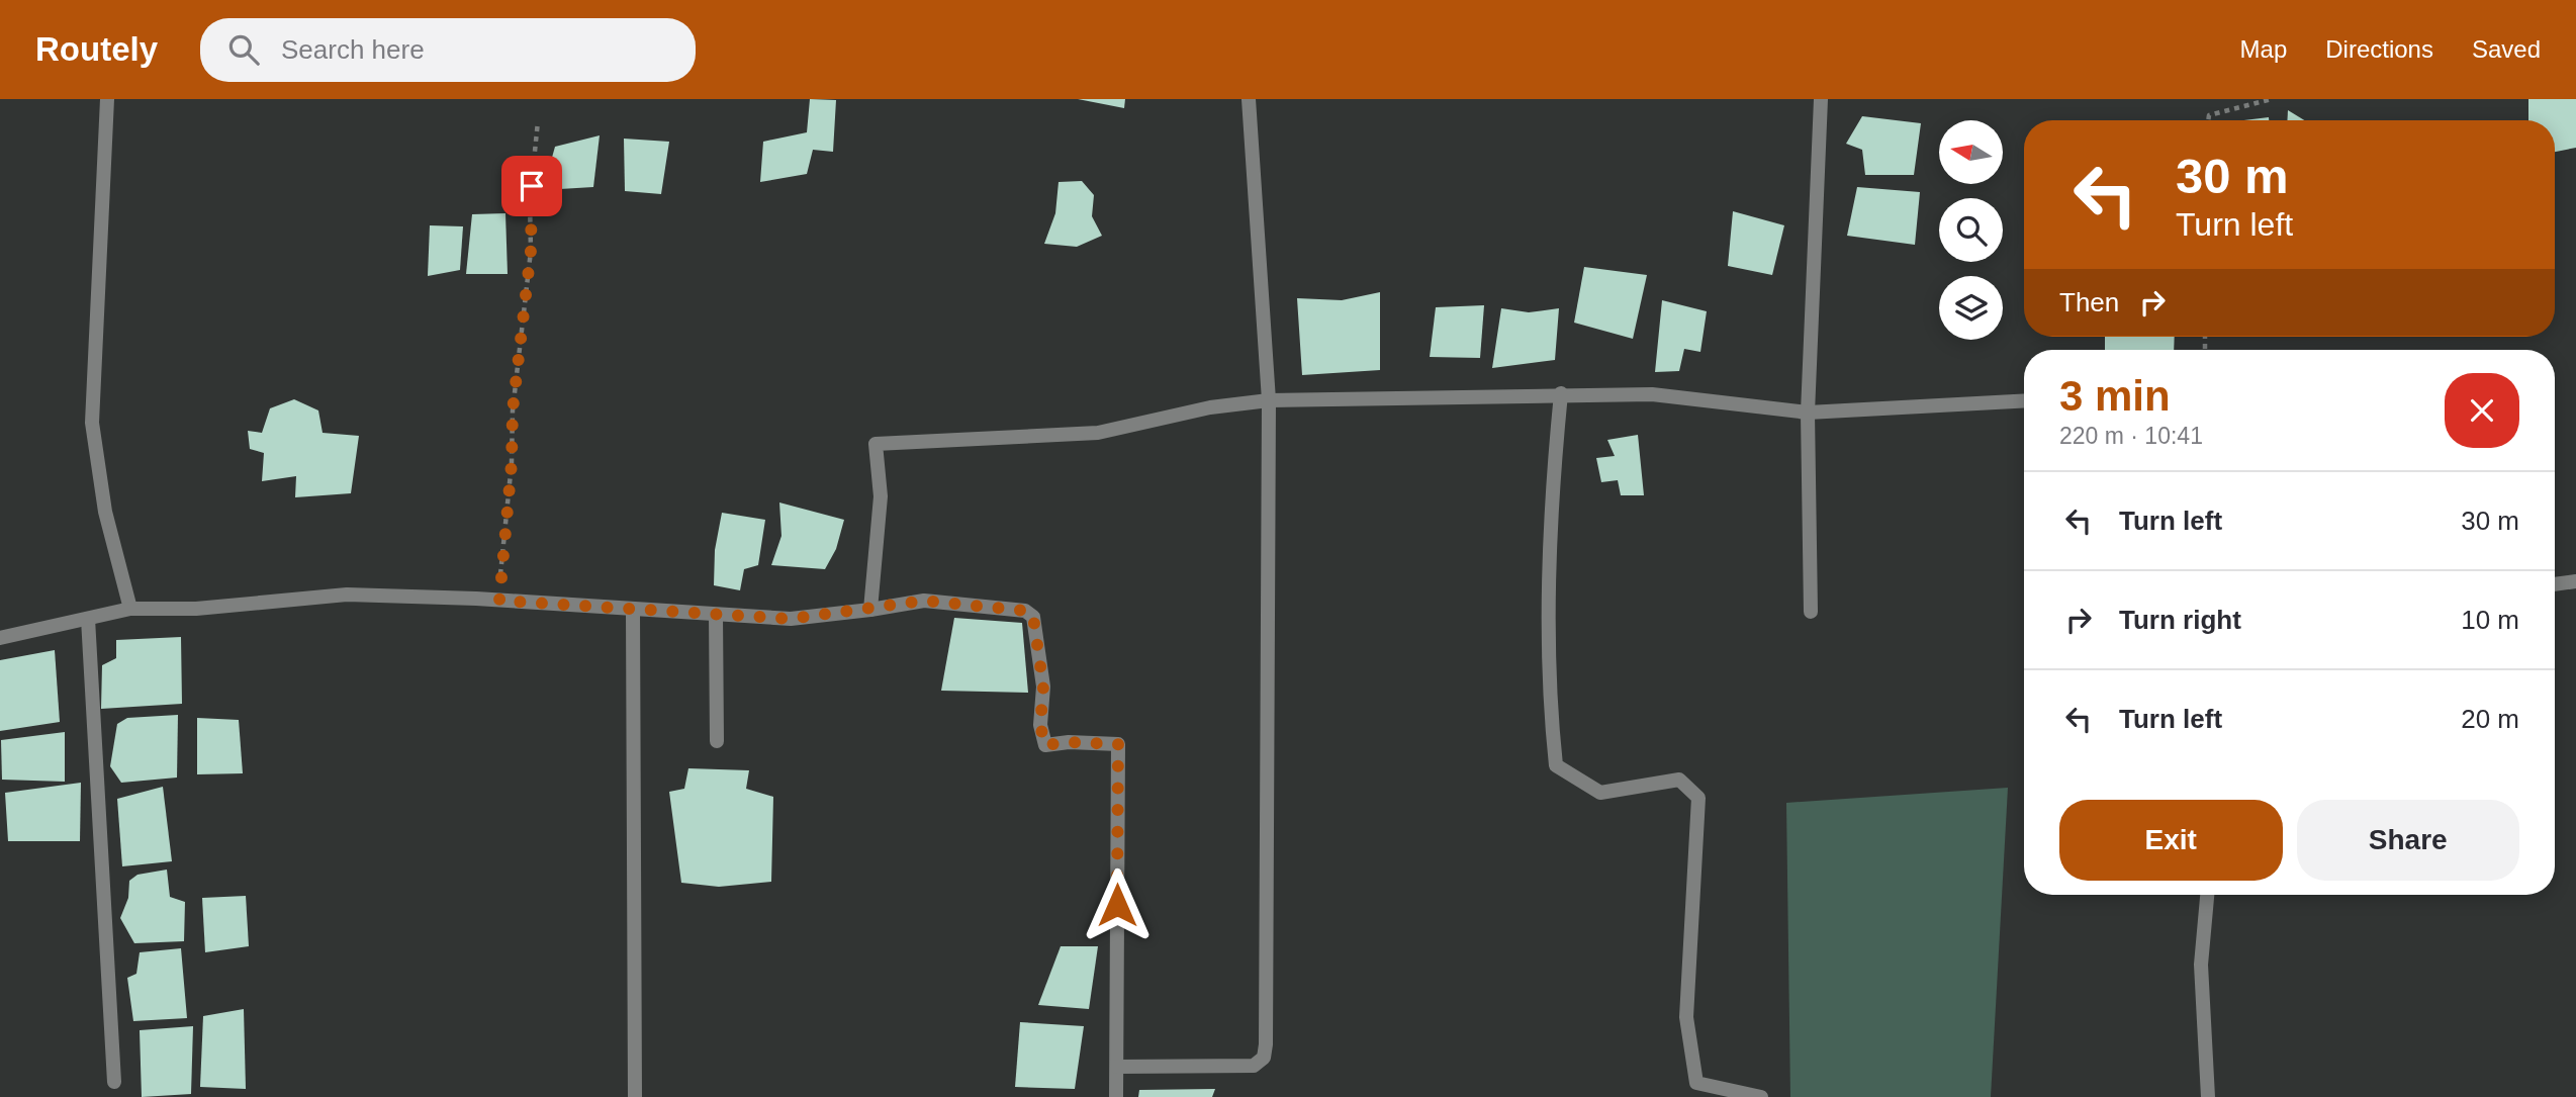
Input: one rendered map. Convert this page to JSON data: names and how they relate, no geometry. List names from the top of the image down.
{
  "north": "left",
  "page": {
    "header": "Routely",
    "search": "Search here",
    "nav": ["Map", "Directions", "Saved"],
    "turn": ["30 m", "Turn left"],
    "then": "Then",
    "heading": ["3 min", "220 m · 10:41"],
    "list": [
      {
        "name": "Turn left",
        "value": "30 m"
      },
      {
        "name": "Turn right",
        "value": "10 m"
      },
      {
        "name": "Turn left",
        "value": "20 m"
      }
    ],
    "buttons": ["Exit", "Share"]
  }
}
